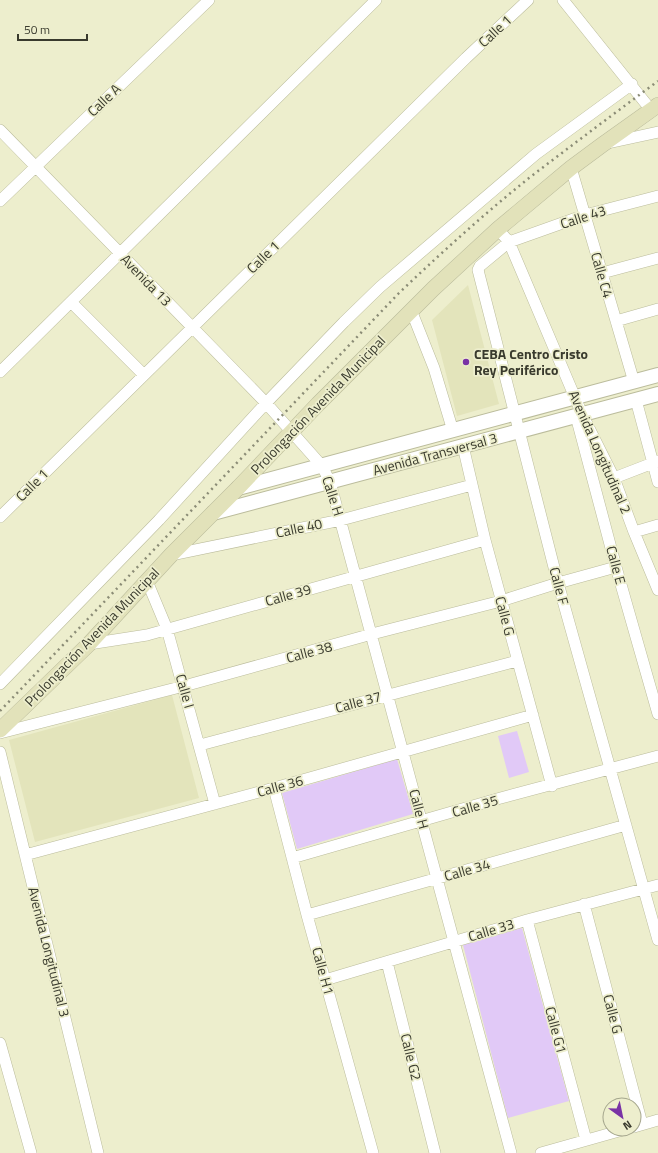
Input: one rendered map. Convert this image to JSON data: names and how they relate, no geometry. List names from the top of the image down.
{
  "streets": {
    "main road": ["Prolongación Avenida Municipal"],
    "street": [
      "Calle 1",
      "Calle A",
      "Calle 43",
      "Calle C4",
      "Avenida 13",
      "Avenida Longitudinal 2",
      "Avenida Transversal 3",
      "Calle H",
      "Calle 40",
      "Calle E",
      "Calle F",
      "Calle 39",
      "Calle G",
      "Calle 38",
      "Calle I",
      "Calle 37",
      "Calle 36",
      "Calle 35",
      "Calle 34",
      "Calle 33",
      "Avenida Longitudinal 3",
      "Calle H1",
      "Calle G1",
      "Calle G2"
    ]
  },
  "crossings": [
    ["Calle 1", "Avenida 13"],
    ["Calle A", "Avenida 13"],
    ["Calle 43", "Calle C4"],
    ["Calle 43", "Avenida Longitudinal 2"],
    ["Calle 43", "Calle F"],
    ["Calle C4", "Prolongación Avenida Municipal"],
    ["Calle C4", "Avenida Transversal 3"],
    ["Avenida 13", "Prolongación Avenida Municipal"],
    ["Avenida 13", "Calle H"],
    ["Prolongación Avenida Municipal", "Avenida Longitudinal 2"],
    ["Prolongación Avenida Municipal", "Avenida Transversal 3"],
    ["Prolongación Avenida Municipal", "Calle H"],
    ["Prolongación Avenida Municipal", "Calle 40"],
    ["Prolongación Avenida Municipal", "Calle 39"],
    ["Prolongación Avenida Municipal", "Calle 38"],
    ["Prolongación Avenida Municipal", "Calle I"],
    ["Avenida Longitudinal 2", "Avenida Transversal 3"],
    ["Avenida Longitudinal 2", "Calle E"],
    ["Avenida Longitudinal 2", "Calle F"],
    ["Avenida Transversal 3", "Calle H"],
    ["Avenida Transversal 3", "Calle E"],
    ["Avenida Transversal 3", "Calle F"],
    ["Avenida Transversal 3", "Calle G"],
    ["Calle H", "Calle 40"],
    ["Calle H", "Calle 39"],
    ["Calle H", "Calle 38"],
    ["Calle H", "Calle 37"],
    ["Calle H", "Calle 36"],
    ["Calle H", "Calle 35"],
    ["Calle H", "Calle 34"],
    ["Calle H", "Calle 33"],
    ["Calle 40", "Calle G"],
    ["Calle E", "Calle 38"],
    ["Calle F", "Calle 38"],
    ["Calle F", "Calle 35"],
    ["Calle F", "Calle 34"],
    ["Calle F", "Calle 33"],
    ["Calle 39", "Calle G"],
    ["Calle 39", "Calle I"],
    ["Calle G", "Calle 38"],
    ["Calle G", "Calle 37"],
    ["Calle G", "Calle 36"],
    ["Calle G", "Calle 35"],
    ["Calle G", "Calle 33"],
    ["Calle 38", "Calle I"],
    ["Calle I", "Calle 37"],
    ["Calle I", "Calle 36"],
    ["Calle 36", "Avenida Longitudinal 3"],
    ["Calle 36", "Calle H1"],
    ["Calle 35", "Calle H1"],
    ["Calle 34", "Calle H1"],
    ["Calle 33", "Calle H1"],
    ["Calle 33", "Calle G1"],
    ["Calle 33", "Calle G2"]
  ],
  "places": ["CEBA Centro Cristo Rey Periférico"],
  "scale_bar": "50 m",
  "north": "bottom right"
}
